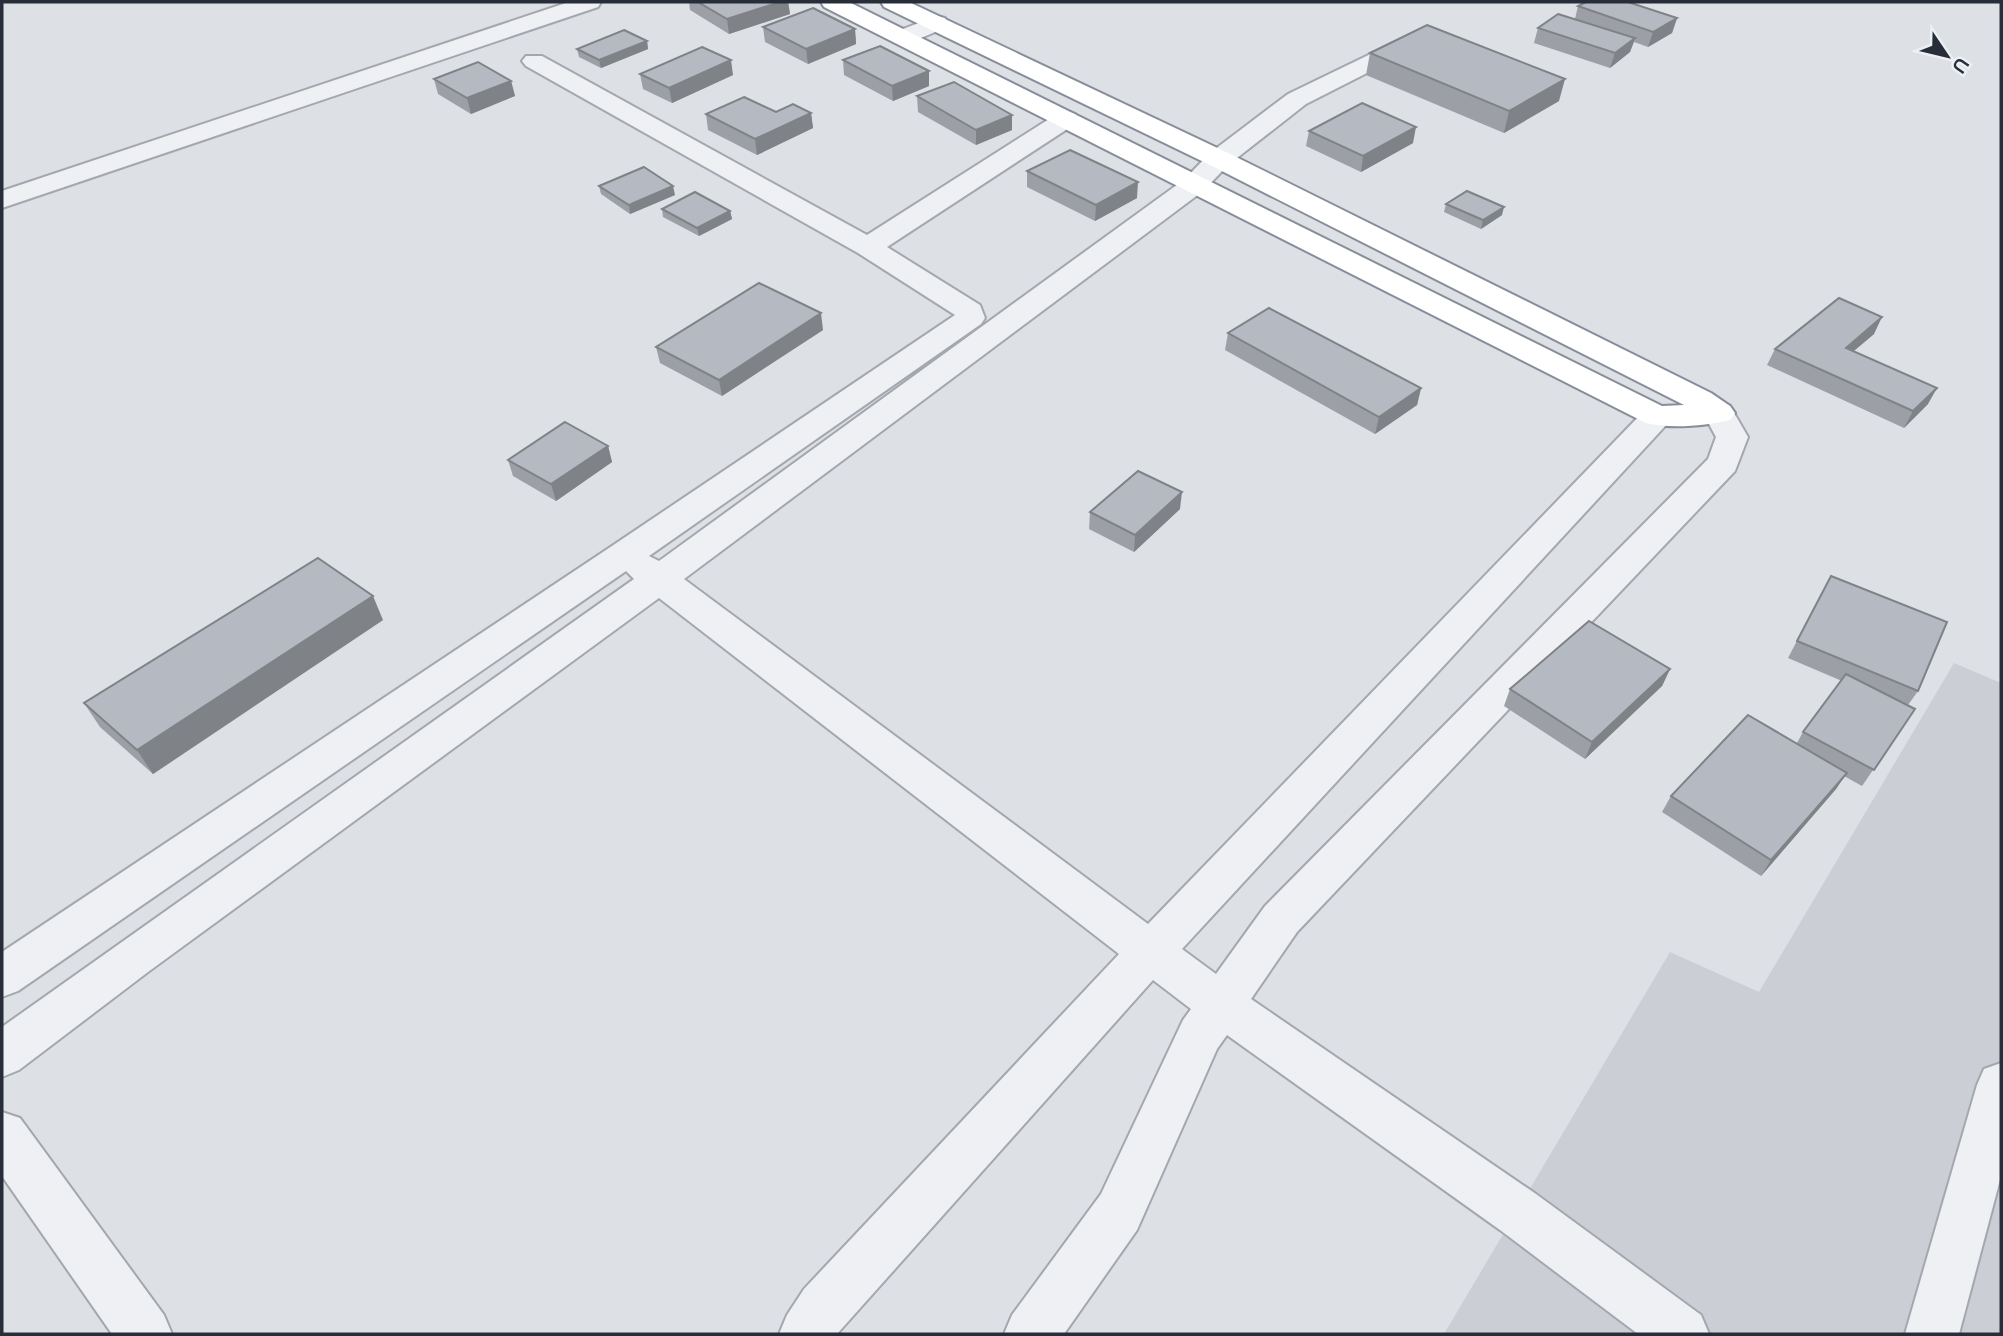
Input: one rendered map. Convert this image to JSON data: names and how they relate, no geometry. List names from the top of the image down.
{
  "north": "bottom right"
}
